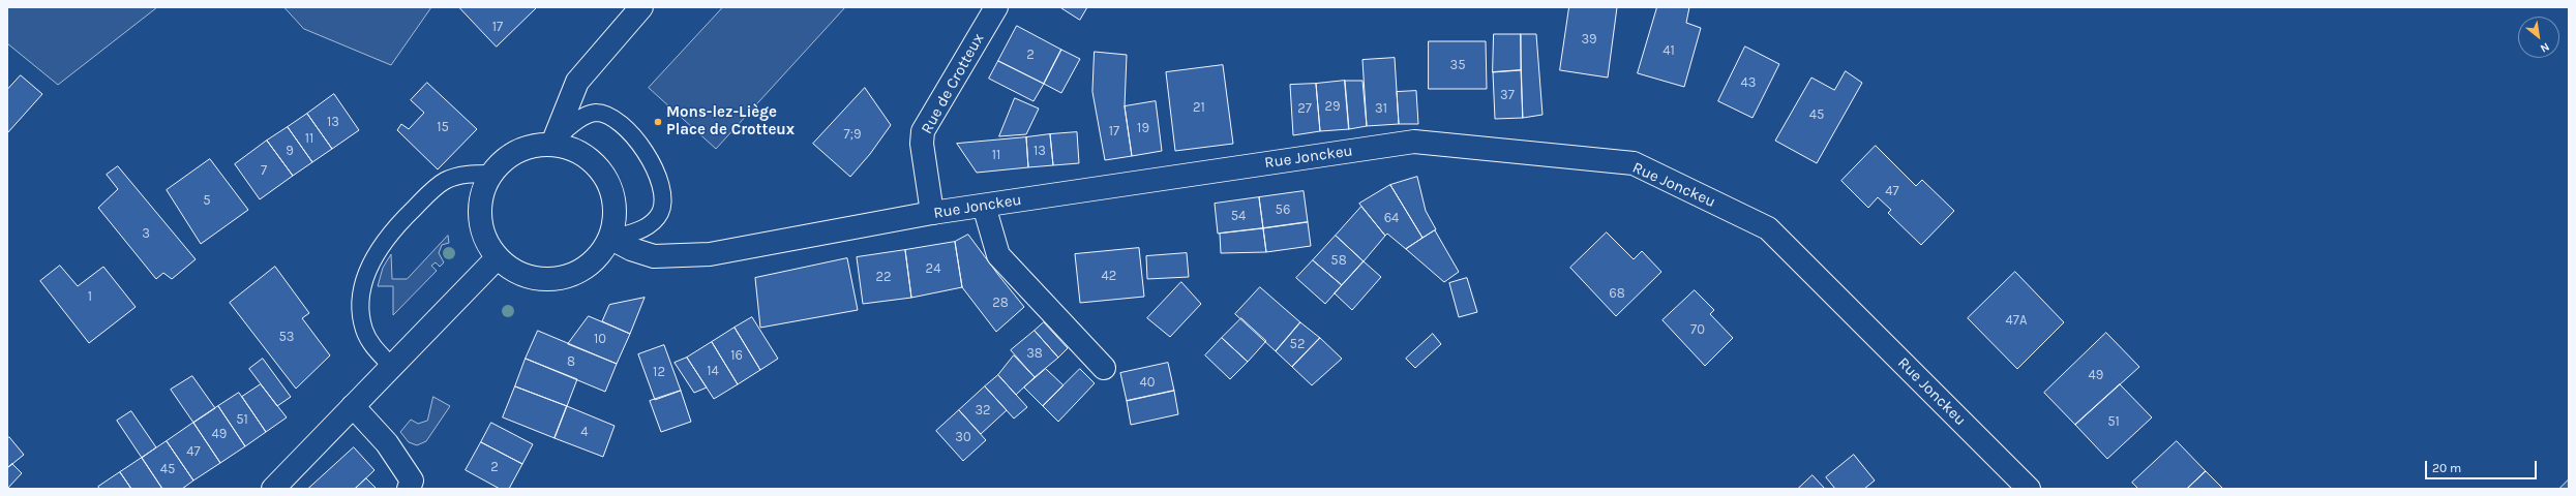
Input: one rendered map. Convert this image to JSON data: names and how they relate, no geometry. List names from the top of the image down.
{
  "streets": {
    "street": ["Rue de Crotteux", "Rue Jonckeu"]
  },
  "crossings": [
    ["Rue de Crotteux", "Rue Jonckeu"]
  ],
  "places": ["Mons-lez-Liège Place de Crotteux"],
  "house_numbers": [
    "17",
    "39",
    "41",
    "2",
    "35",
    "43",
    "37",
    "29",
    "21",
    "27",
    "31",
    "45",
    "13",
    "15",
    "19",
    "17",
    "7;9",
    "11",
    "9",
    "13",
    "11",
    "7",
    "47",
    "5",
    "56",
    "54",
    "64",
    "3",
    "58",
    "24",
    "42",
    "22",
    "68",
    "1",
    "28",
    "47A",
    "70",
    "53",
    "10",
    "52",
    "38",
    "16",
    "8",
    "14",
    "12",
    "49",
    "40",
    "32",
    "51",
    "51",
    "4",
    "49",
    "30",
    "47",
    "2",
    "45"
  ],
  "scale_bar": "20 m",
  "north": "bottom right"
}
